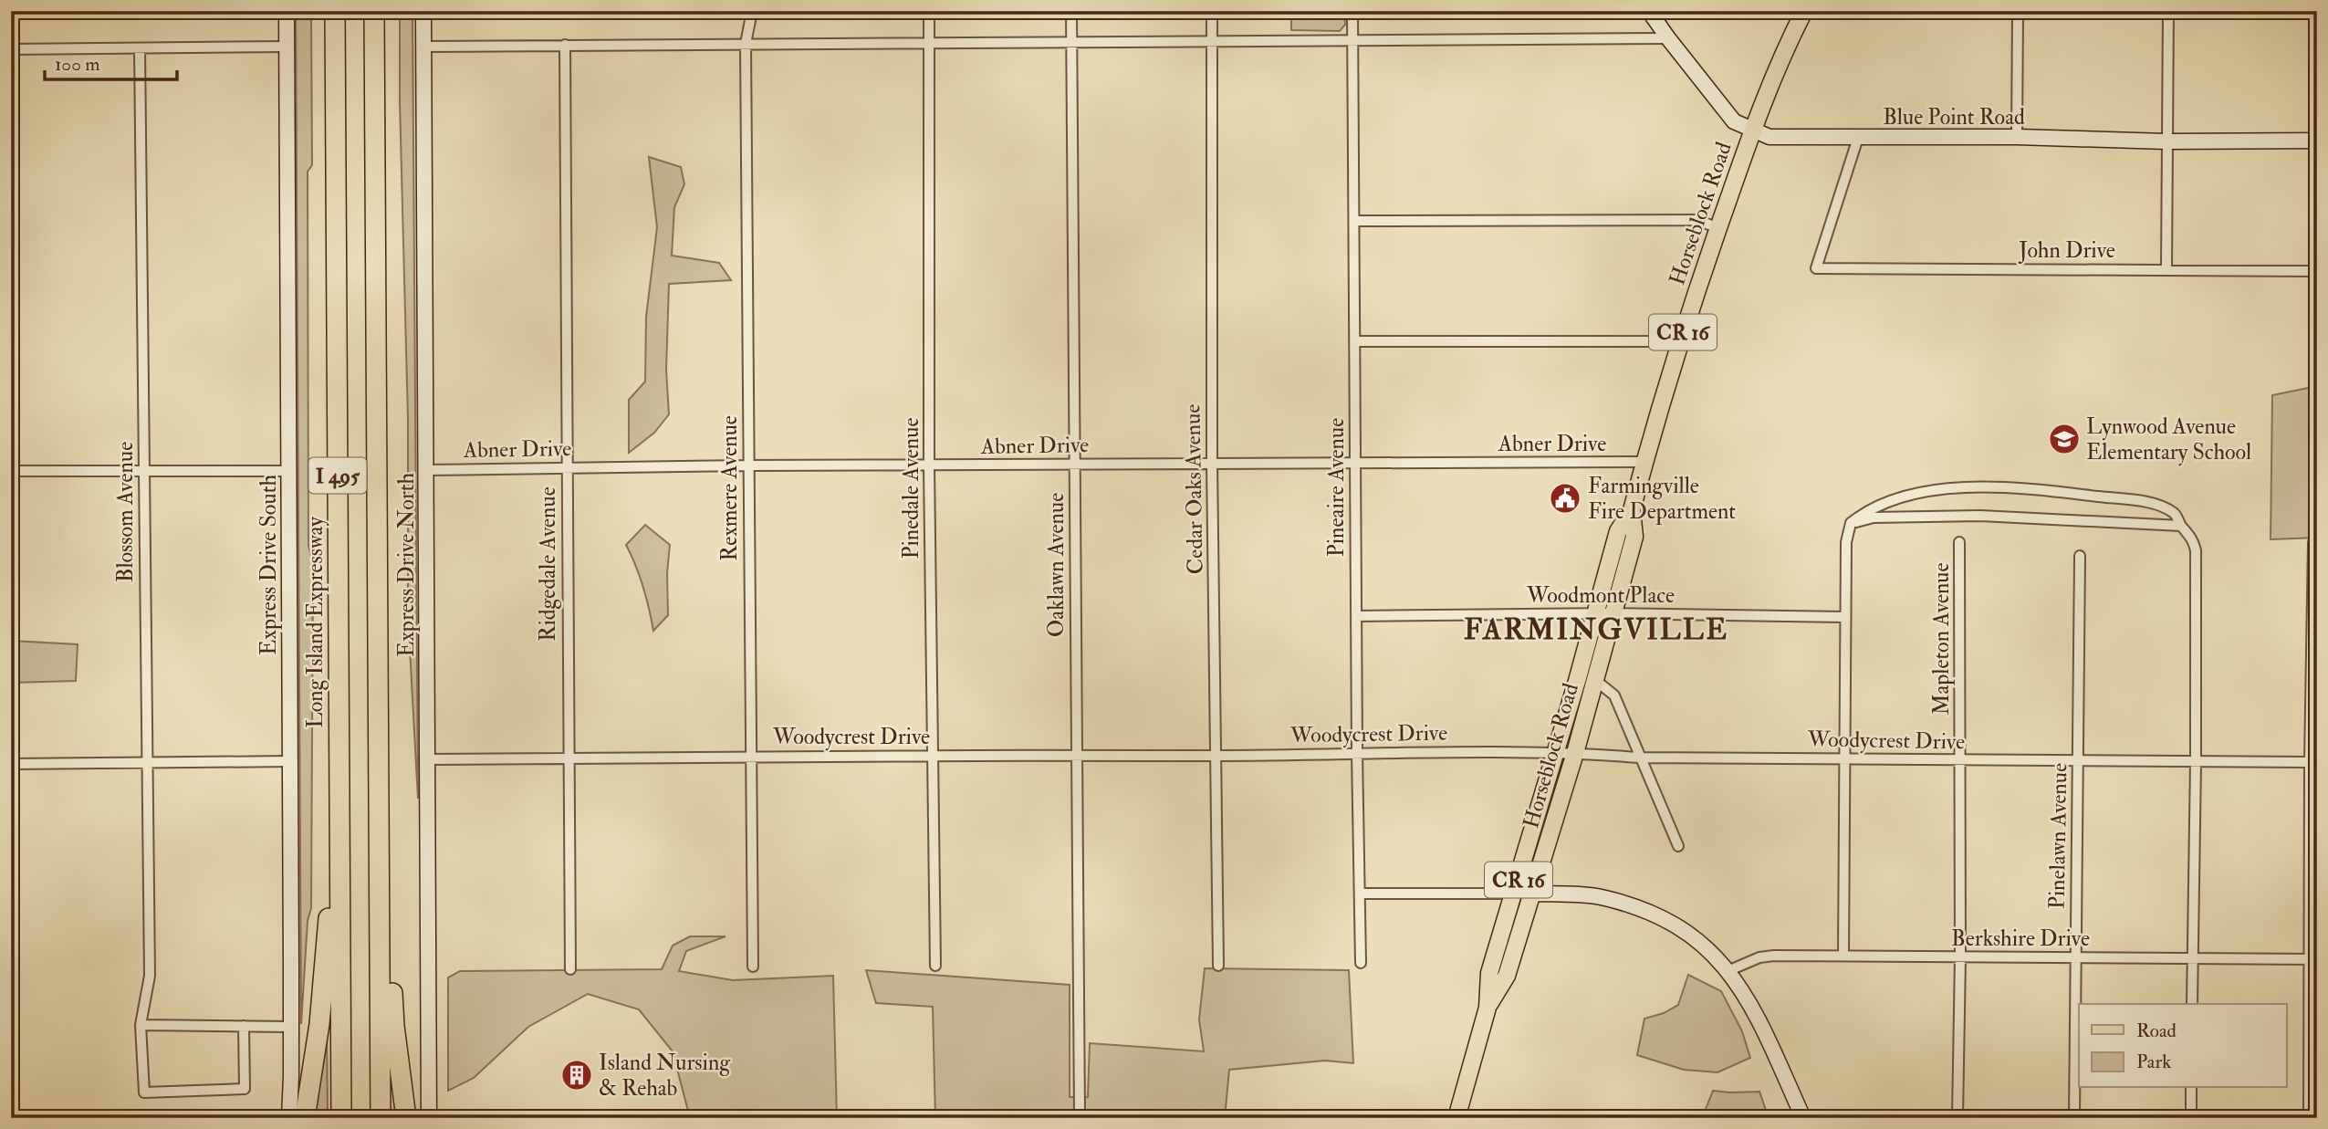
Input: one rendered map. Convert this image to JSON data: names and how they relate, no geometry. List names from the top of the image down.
{
  "streets": {
    "highway": ["I 495", "Long Island Expressway"],
    "main road": [
      "Blue Point Road",
      "Horseblock Road",
      "CR 16",
      "Express Drive South",
      "Express Drive North"
    ],
    "street": [
      "John Drive",
      "Abner Drive",
      "Pineaire Avenue",
      "Rexmere Avenue",
      "Pinedale Avenue",
      "Cedar Oaks Avenue",
      "Blossom Avenue",
      "Ridgedale Avenue",
      "Oaklawn Avenue",
      "Woodmont Place",
      "Mapleton Avenue",
      "Woodycrest Drive",
      "Pinelawn Avenue",
      "Berkshire Drive"
    ]
  },
  "crossings": [
    ["Blue Point Road", "Horseblock Road"],
    ["Blue Point Road", "John Drive"],
    ["Horseblock Road", "Abner Drive"],
    ["Horseblock Road", "Woodmont Place"],
    ["Horseblock Road", "Woodycrest Drive"],
    ["Abner Drive", "Pineaire Avenue"],
    ["Abner Drive", "Rexmere Avenue"],
    ["Abner Drive", "Pinedale Avenue"],
    ["Abner Drive", "Cedar Oaks Avenue"],
    ["Abner Drive", "Ridgedale Avenue"],
    ["Abner Drive", "Express Drive North"],
    ["Abner Drive", "Oaklawn Avenue"],
    ["Pineaire Avenue", "Woodmont Place"],
    ["Pineaire Avenue", "Woodycrest Drive"],
    ["Rexmere Avenue", "Woodycrest Drive"],
    ["Pinedale Avenue", "Woodycrest Drive"],
    ["Cedar Oaks Avenue", "Woodycrest Drive"],
    ["Ridgedale Avenue", "Woodycrest Drive"],
    ["Express Drive North", "Woodycrest Drive"],
    ["Oaklawn Avenue", "Woodycrest Drive"],
    ["Mapleton Avenue", "Woodycrest Drive"],
    ["Mapleton Avenue", "Berkshire Drive"],
    ["Woodycrest Drive", "Pinelawn Avenue"],
    ["Pinelawn Avenue", "Berkshire Drive"]
  ],
  "districts": ["FARMINGVILLE"],
  "places": {
    "school or university": ["Lynwood Avenue Elementary School"],
    "public building": ["Farmingville Fire Department"],
    "building": ["Island Nursing & Rehab"]
  },
  "legend": ["Road", "Park"],
  "scale_bar": "100 m"
}
